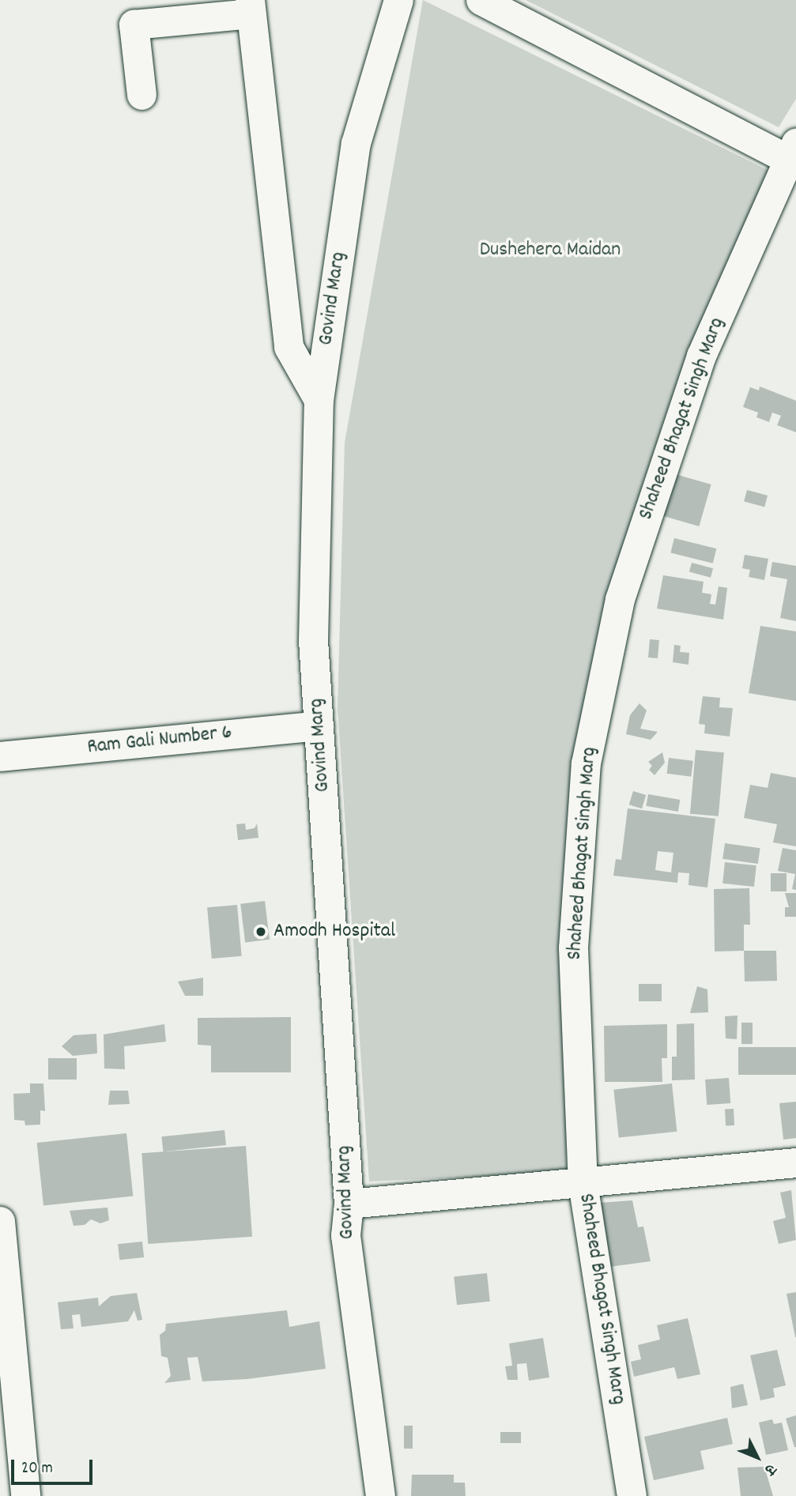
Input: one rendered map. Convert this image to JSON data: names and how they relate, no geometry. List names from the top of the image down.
{
  "streets": {
    "street": ["Govind Marg", "Shaheed Bhagat Singh Marg", "Ram Gali Number 6"]
  },
  "crossings": [
    ["Govind Marg", "Ram Gali Number 6"]
  ],
  "parks": ["Dushehera Maidan"],
  "places": ["Amodh Hospital"],
  "scale_bar": "20 m",
  "north": "bottom right"
}
